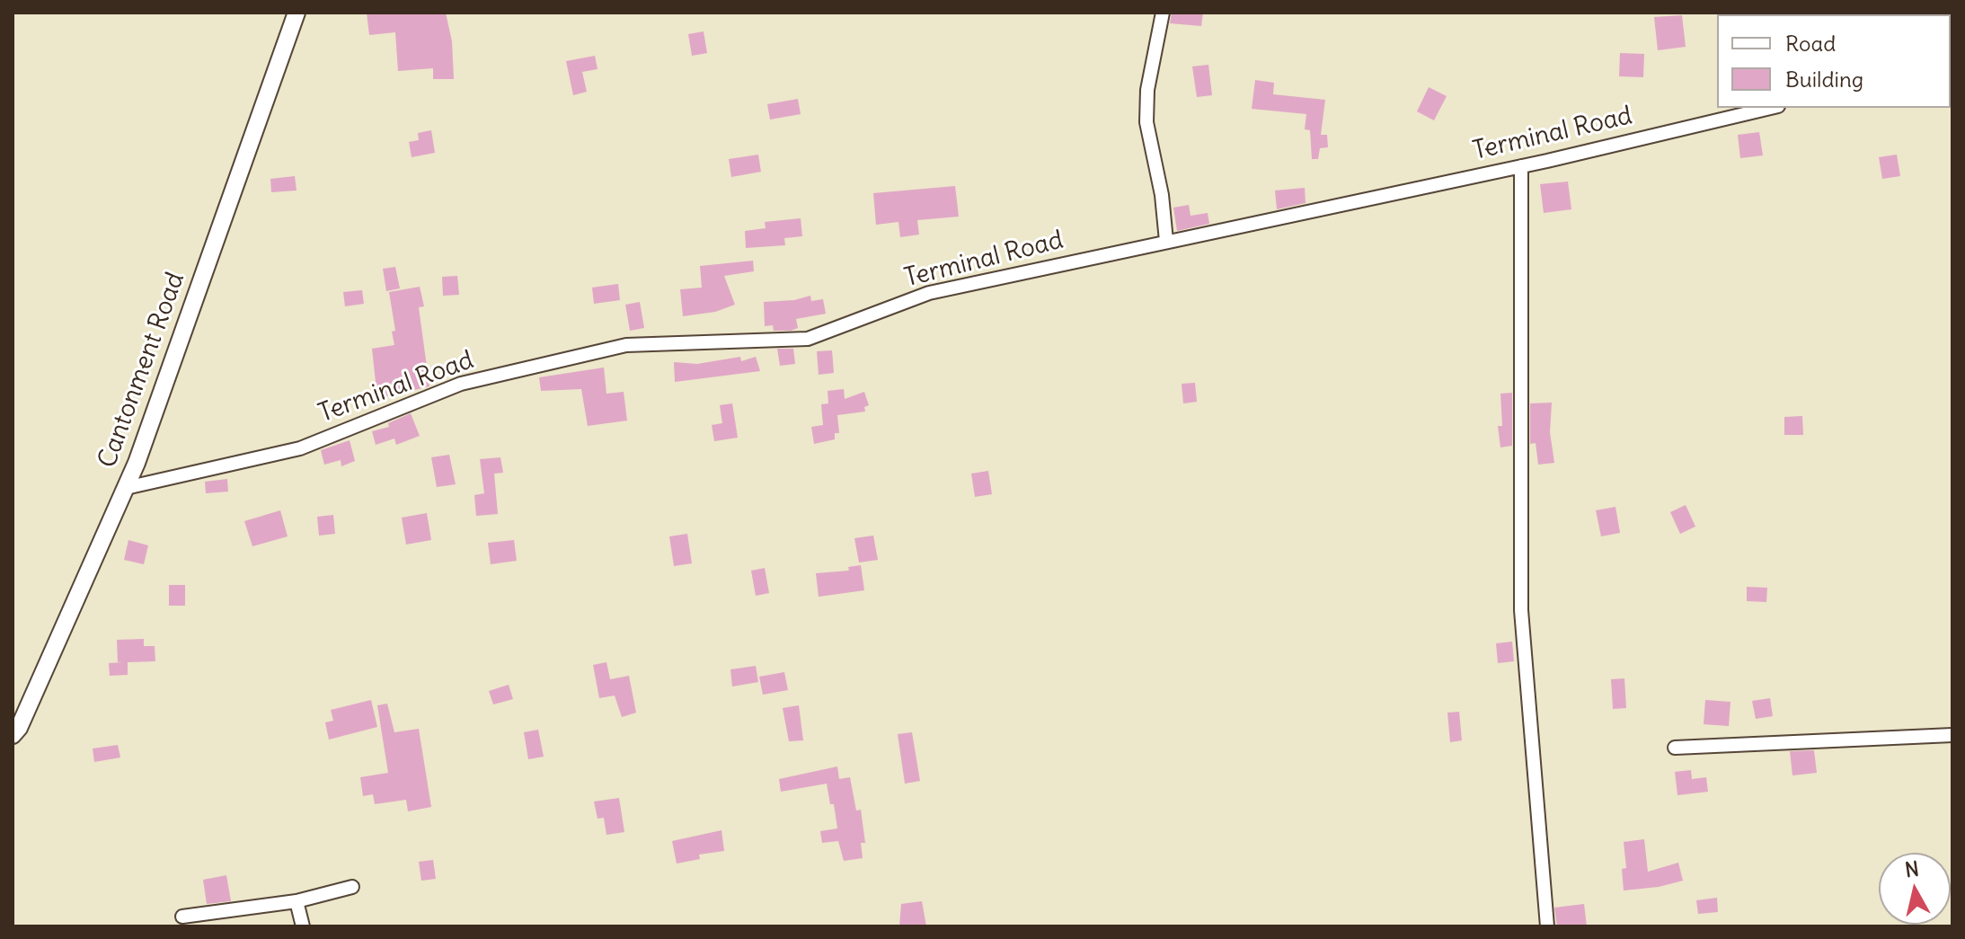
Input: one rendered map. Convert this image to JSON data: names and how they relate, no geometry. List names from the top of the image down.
{
  "streets": {
    "street": ["Terminal Road", "Cantonment Road"]
  },
  "crossings": [
    ["Terminal Road", "Cantonment Road"]
  ],
  "legend": ["Road", "Building"],
  "north": "top"
}
